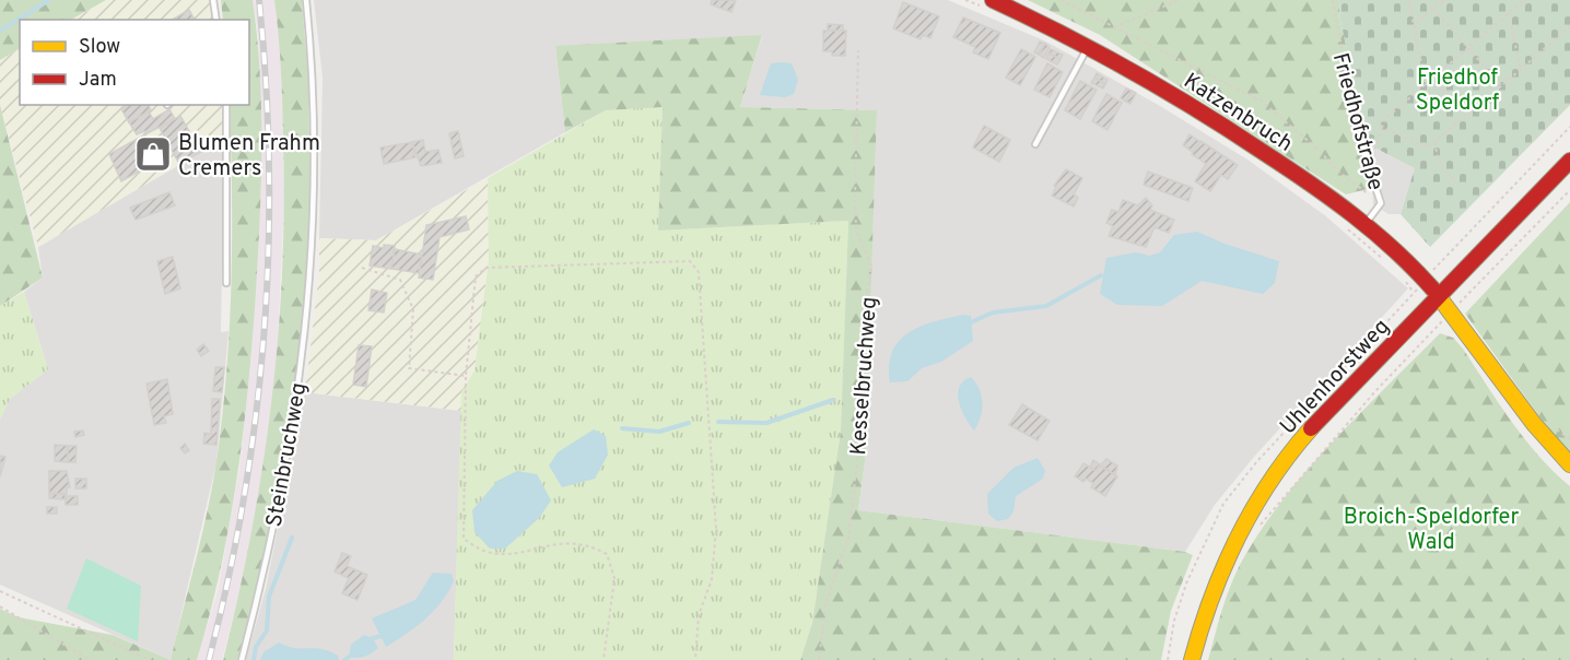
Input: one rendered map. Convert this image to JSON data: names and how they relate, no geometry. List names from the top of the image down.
{
  "streets": {
    "street": ["Katzenbruch", "Uhlenhorstweg"],
    "lane": ["Friedhofstraße", "Steinbruchweg"],
    "path": ["Kesselbruchweg"]
  },
  "crossings": [
    ["Katzenbruch", "Uhlenhorstweg"]
  ],
  "parks": ["Friedhof Speldorf", "Broich-Speldorfer Wald"],
  "places": {
    "shop": ["Blumen Frahm Cremers"]
  },
  "legend": ["Slow", "Jam"]
}
